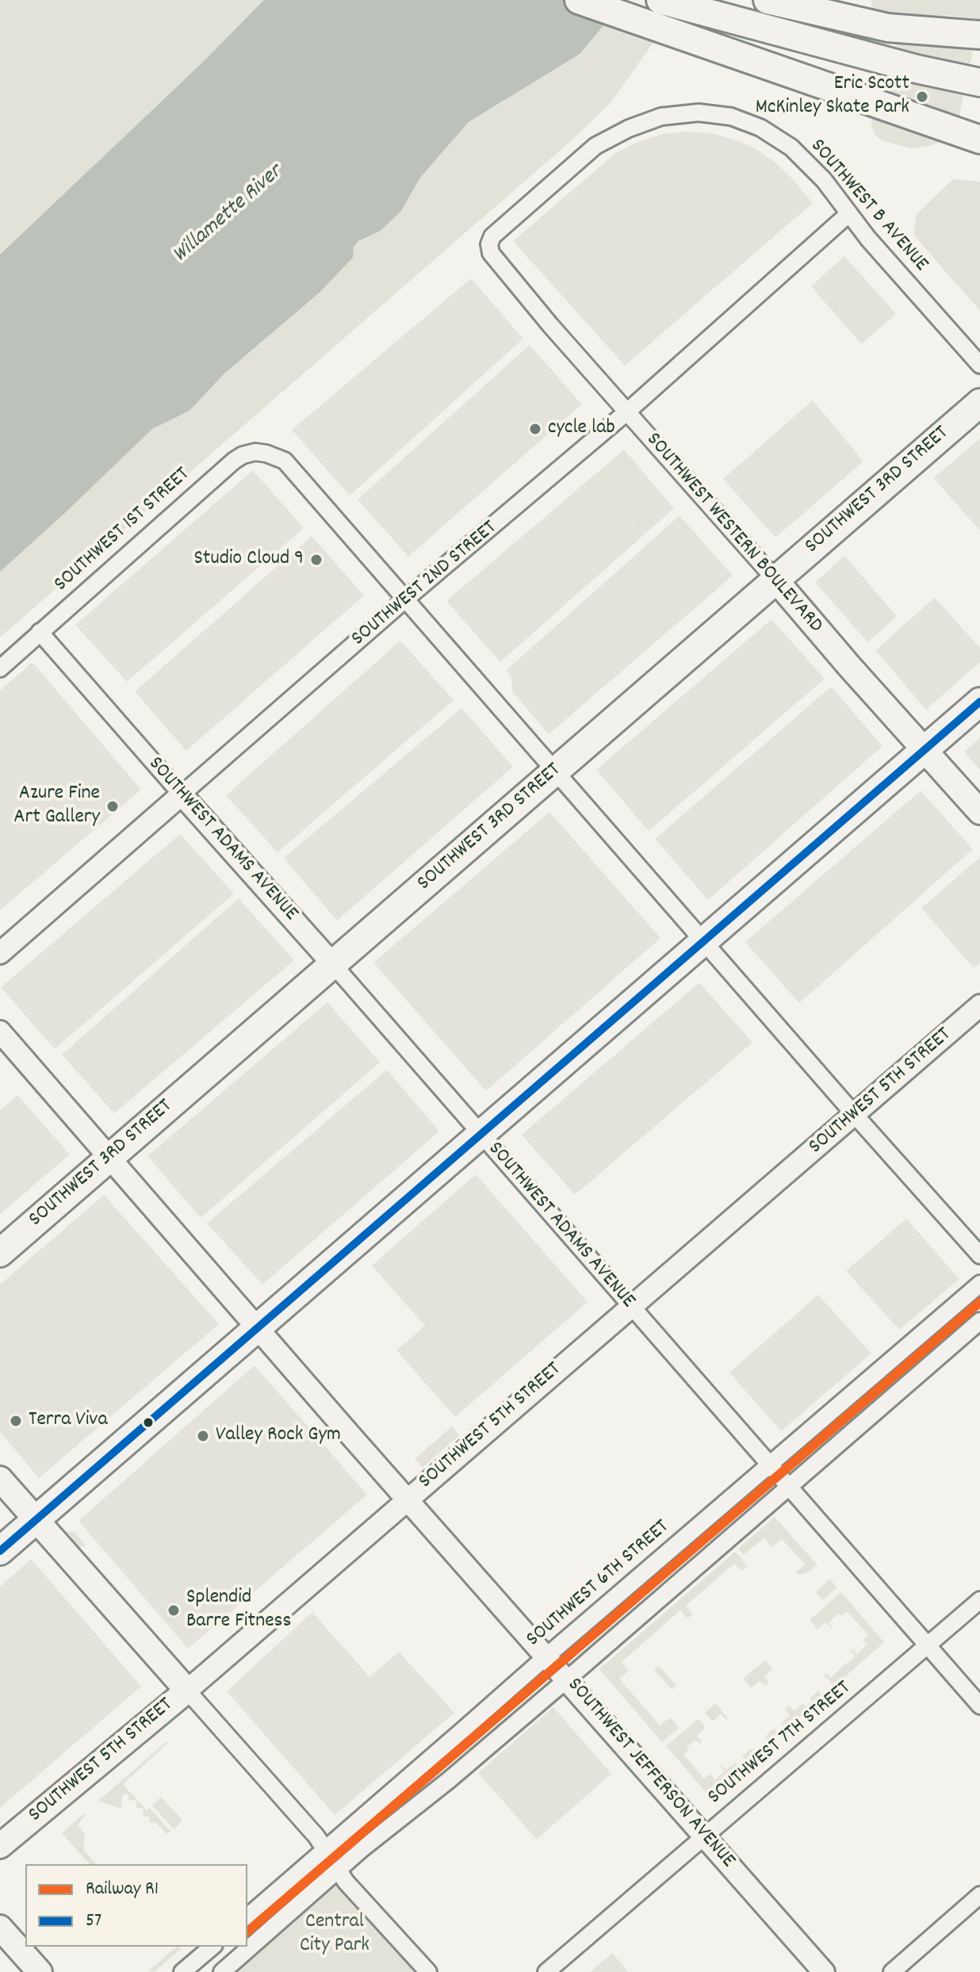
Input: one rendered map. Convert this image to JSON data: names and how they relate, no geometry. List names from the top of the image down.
{
  "streets": {
    "highway": ["SOUTHWEST 3RD STREET"],
    "main road": ["SOUTHWEST WESTERN BOULEVARD", "SOUTHWEST 5TH STREET"],
    "street": [
      "SOUTHWEST B AVENUE",
      "SOUTHWEST 1ST STREET",
      "SOUTHWEST 2ND STREET",
      "SOUTHWEST ADAMS AVENUE",
      "SOUTHWEST 6TH STREET",
      "SOUTHWEST 7TH STREET",
      "SOUTHWEST JEFFERSON AVENUE"
    ]
  },
  "crossings": [
    ["SOUTHWEST B AVENUE", "SOUTHWEST WESTERN BOULEVARD"],
    ["SOUTHWEST B AVENUE", "SOUTHWEST 2ND STREET"],
    ["SOUTHWEST 3RD STREET", "SOUTHWEST WESTERN BOULEVARD"],
    ["SOUTHWEST 3RD STREET", "SOUTHWEST ADAMS AVENUE"],
    ["SOUTHWEST 3RD STREET", "SOUTHWEST JEFFERSON AVENUE"],
    ["SOUTHWEST 1ST STREET", "SOUTHWEST 2ND STREET"],
    ["SOUTHWEST 1ST STREET", "SOUTHWEST ADAMS AVENUE"],
    ["SOUTHWEST WESTERN BOULEVARD", "SOUTHWEST 2ND STREET"],
    ["SOUTHWEST 2ND STREET", "SOUTHWEST ADAMS AVENUE"],
    ["SOUTHWEST ADAMS AVENUE", "SOUTHWEST 5TH STREET"],
    ["SOUTHWEST ADAMS AVENUE", "SOUTHWEST 6TH STREET"],
    ["SOUTHWEST ADAMS AVENUE", "SOUTHWEST 7TH STREET"],
    ["SOUTHWEST 5TH STREET", "SOUTHWEST JEFFERSON AVENUE"],
    ["SOUTHWEST 6TH STREET", "SOUTHWEST JEFFERSON AVENUE"],
    ["SOUTHWEST 7TH STREET", "SOUTHWEST JEFFERSON AVENUE"]
  ],
  "water": ["Willamette River"],
  "parks": ["Central City Park"],
  "places": [
    "Eric Scott McKinley Skate Park",
    "cycle lab",
    "Studio Cloud 9",
    "Azure Fine Art Gallery",
    "Terra Viva",
    "Valley Rock Gym",
    "Splendid Barre Fitness"
  ],
  "lines": ["transit line 57", "rail line R1"],
  "legend": ["Railway R1", "57"]
}
